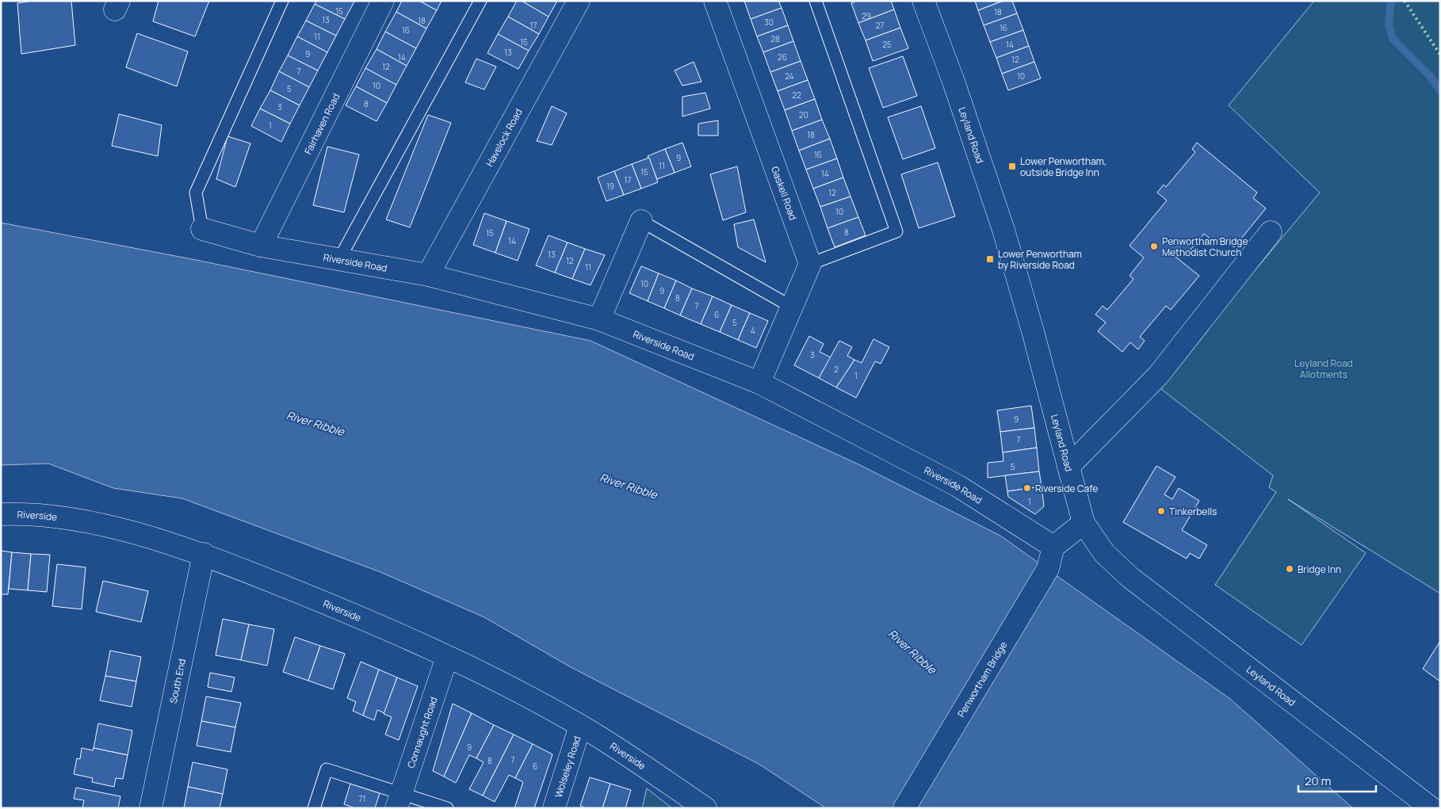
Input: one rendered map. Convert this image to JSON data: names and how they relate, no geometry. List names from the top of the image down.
{
  "streets": {
    "street": [
      "Fairhaven Road",
      "Leyland Road",
      "Havelock Road",
      "Gaskell Road",
      "Riverside Road",
      "Riverside",
      "Penwortham Bridge",
      "South End",
      "Connaught Road",
      "Wolseley Road"
    ]
  },
  "crossings": [
    ["Fairhaven Road", "Riverside Road"],
    ["Havelock Road", "Riverside Road"],
    ["Riverside Road", "Penwortham Bridge"],
    ["Riverside", "South End"],
    ["Riverside", "Connaught Road"],
    ["Riverside", "Wolseley Road"]
  ],
  "water": ["River Ribble"],
  "parks": ["Leyland Road Allotments"],
  "places": {
    "transit": ["Lower Penwortham, outside Bridge Inn", "Lower Penwortham by Riverside Road"],
    "other": [
      "Penwortham Bridge Methodist Church",
      "Riverside Cafe",
      "Tinkerbells",
      "Bridge Inn"
    ]
  },
  "house_numbers": [
    "15",
    "18",
    "29",
    "13",
    "18",
    "30",
    "17",
    "27",
    "16",
    "16",
    "11",
    "28",
    "15",
    "25",
    "14",
    "13",
    "9",
    "14",
    "26",
    "12",
    "12",
    "7",
    "24",
    "10",
    "10",
    "5",
    "22",
    "8",
    "3",
    "20",
    "1",
    "18",
    "16",
    "9",
    "11",
    "15",
    "14",
    "17",
    "19",
    "12",
    "10",
    "8",
    "15",
    "14",
    "13",
    "12",
    "11",
    "10",
    "9",
    "8",
    "7",
    "6",
    "5",
    "4",
    "3",
    "2",
    "1",
    "9",
    "7",
    "5",
    "1",
    "9",
    "7",
    "8",
    "6",
    "71"
  ],
  "scale_bar": "20 m"
}
